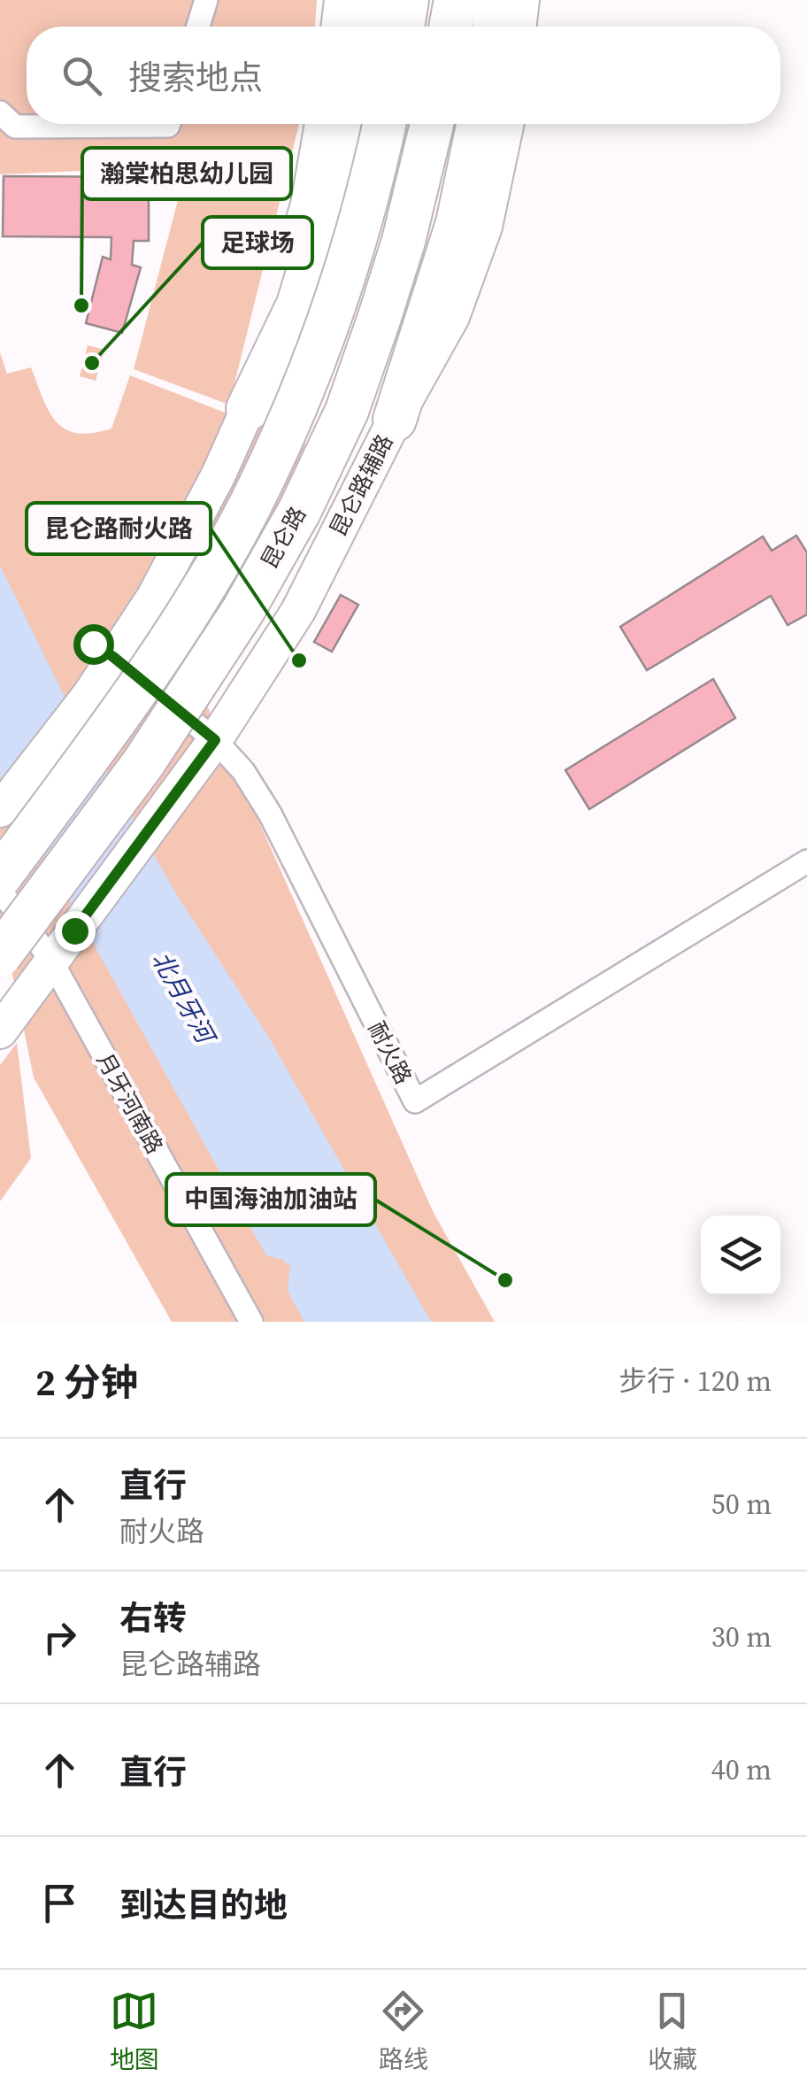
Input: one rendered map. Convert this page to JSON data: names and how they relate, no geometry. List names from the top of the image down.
{
  "streets": {
    "highway": ["昆仑路"],
    "main road": ["昆仑路辅路"],
    "street": ["耐火路", "月牙河南路"]
  },
  "crossings": [
    ["昆仑路辅路", "耐火路"],
    ["昆仑路辅路", "月牙河南路"]
  ],
  "water": ["北月牙河"],
  "places": [
    "瀚棠柏思幼儿园",
    "足球场",
    "昆仑路耐火路",
    "中国海油加油站"
  ],
  "page": {
    "search": "搜索地点",
    "heading": ["2 分钟", "步行 · 120 m"],
    "list": [
      ["直行", "耐火路", "50 m"],
      ["右转", "昆仑路辅路", "30 m"],
      ["直行", "40 m"],
      "到达目的地"
    ],
    "nav": ["地图", "路线", "收藏"]
  }
}
